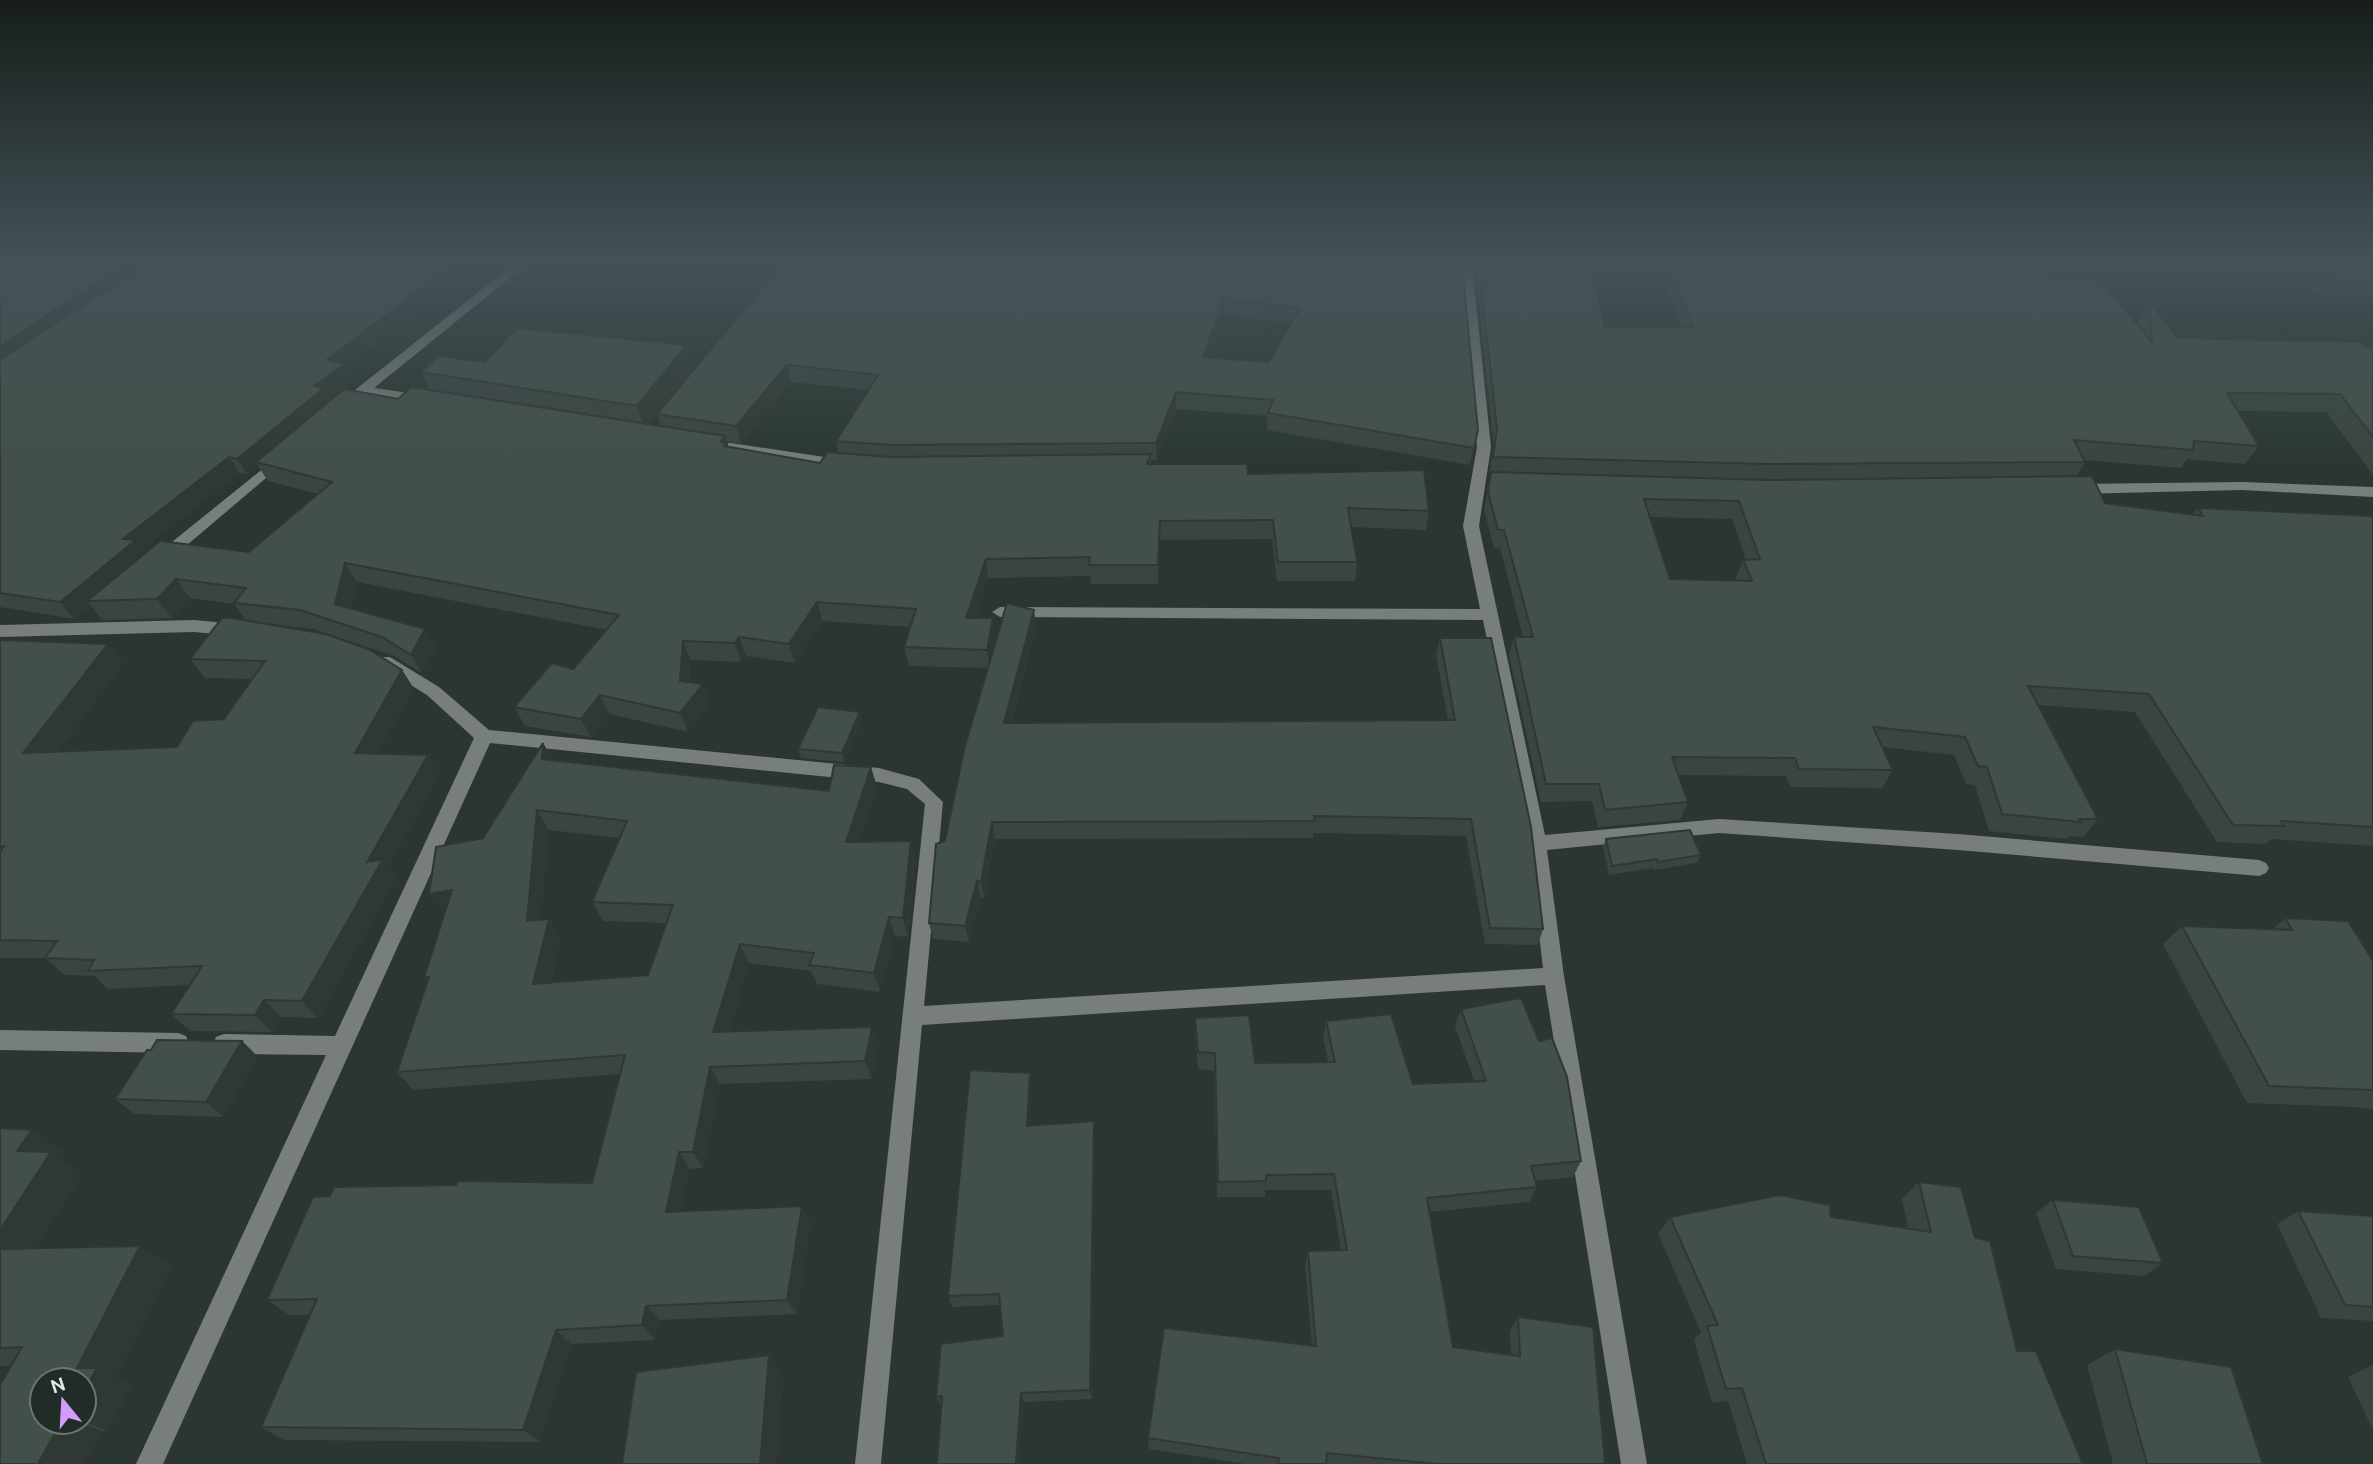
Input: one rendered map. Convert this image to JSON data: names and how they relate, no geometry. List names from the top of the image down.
{
  "north": "top"
}
